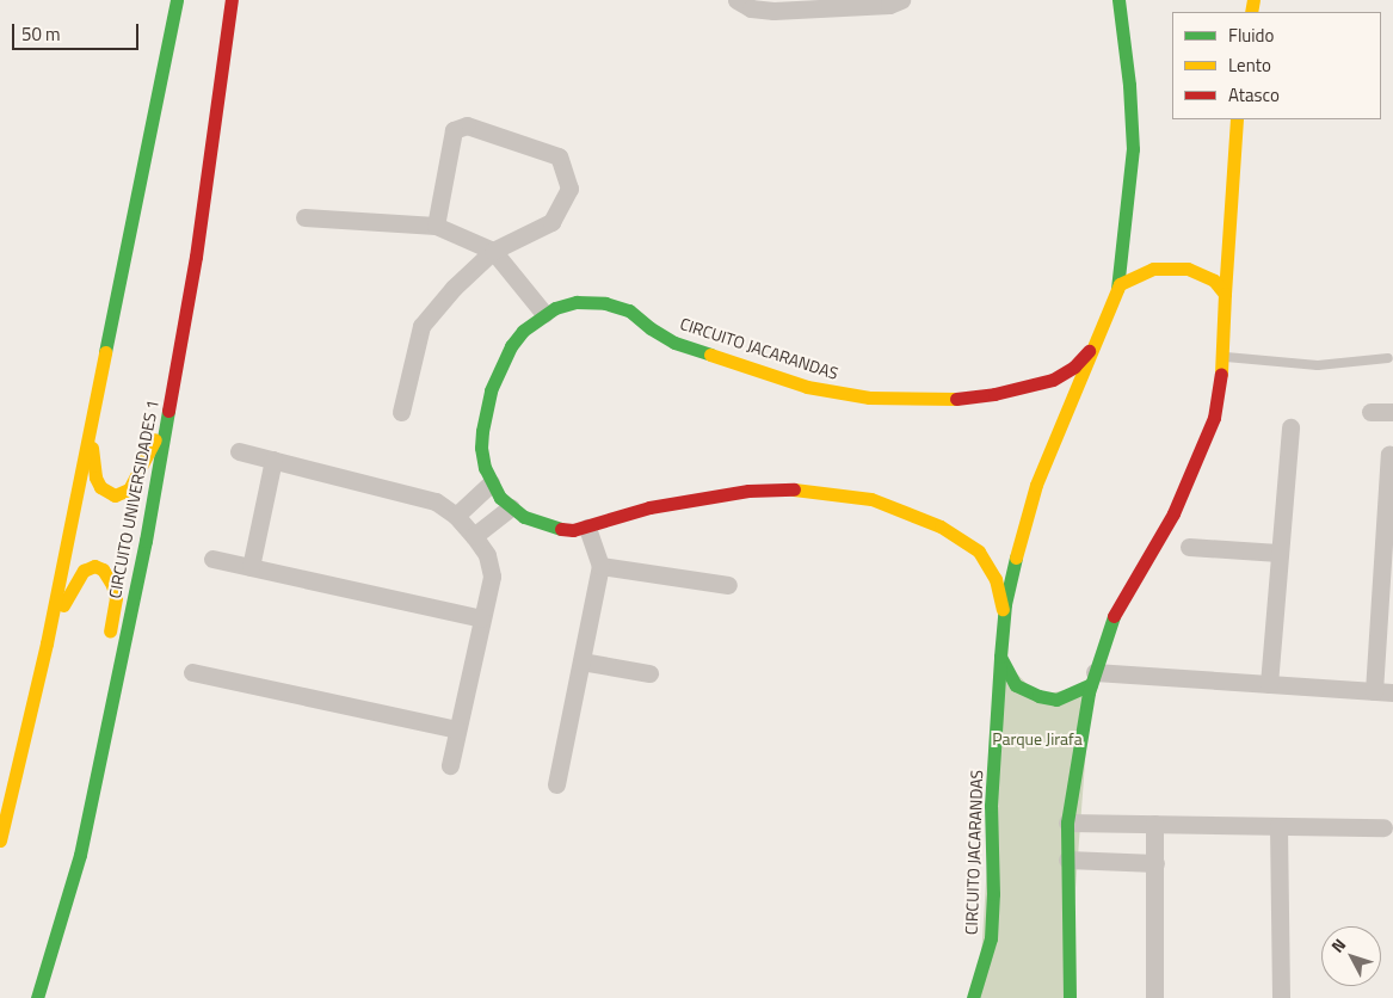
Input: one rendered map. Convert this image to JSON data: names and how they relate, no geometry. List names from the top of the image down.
{
  "streets": {
    "street": ["CIRCUITO JACARANDAS", "CIRCUITO UNIVERSIDADES 1"]
  },
  "parks": ["Parque Jirafa"],
  "legend": ["Fluido", "Lento", "Atasco"],
  "scale_bar": "50 m",
  "north": "top left"
}
